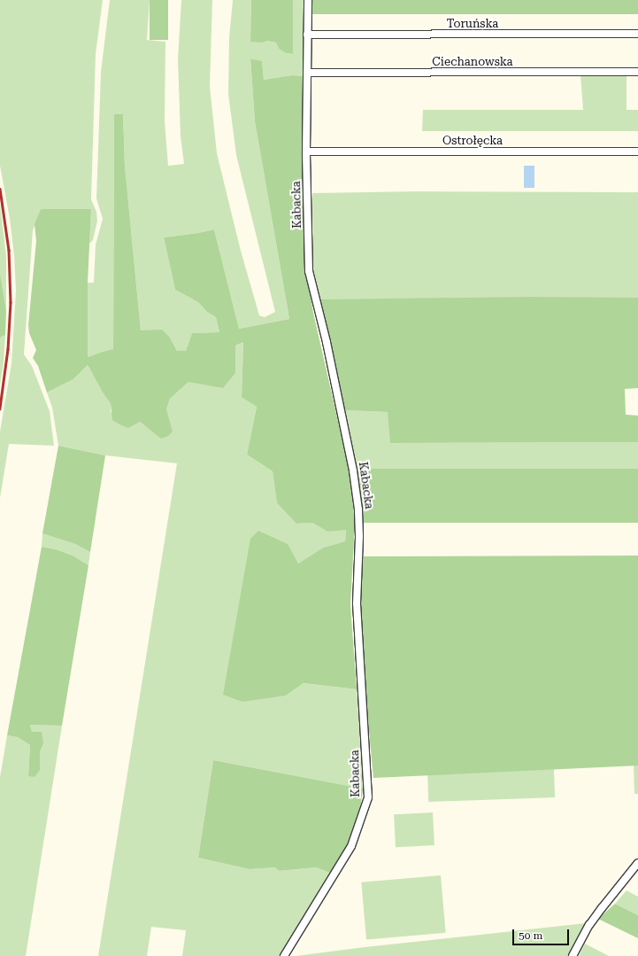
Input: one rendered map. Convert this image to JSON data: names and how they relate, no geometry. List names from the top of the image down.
{
  "streets": {
    "street": [
      "Toruńska",
      "Ciechanowska",
      "Ostrołęcka",
      "Kabacka"
    ]
  },
  "crossings": [
    ["Toruńska", "Kabacka"],
    ["Ciechanowska", "Kabacka"],
    ["Ostrołęcka", "Kabacka"]
  ],
  "scale_bar": "50 m"
}
